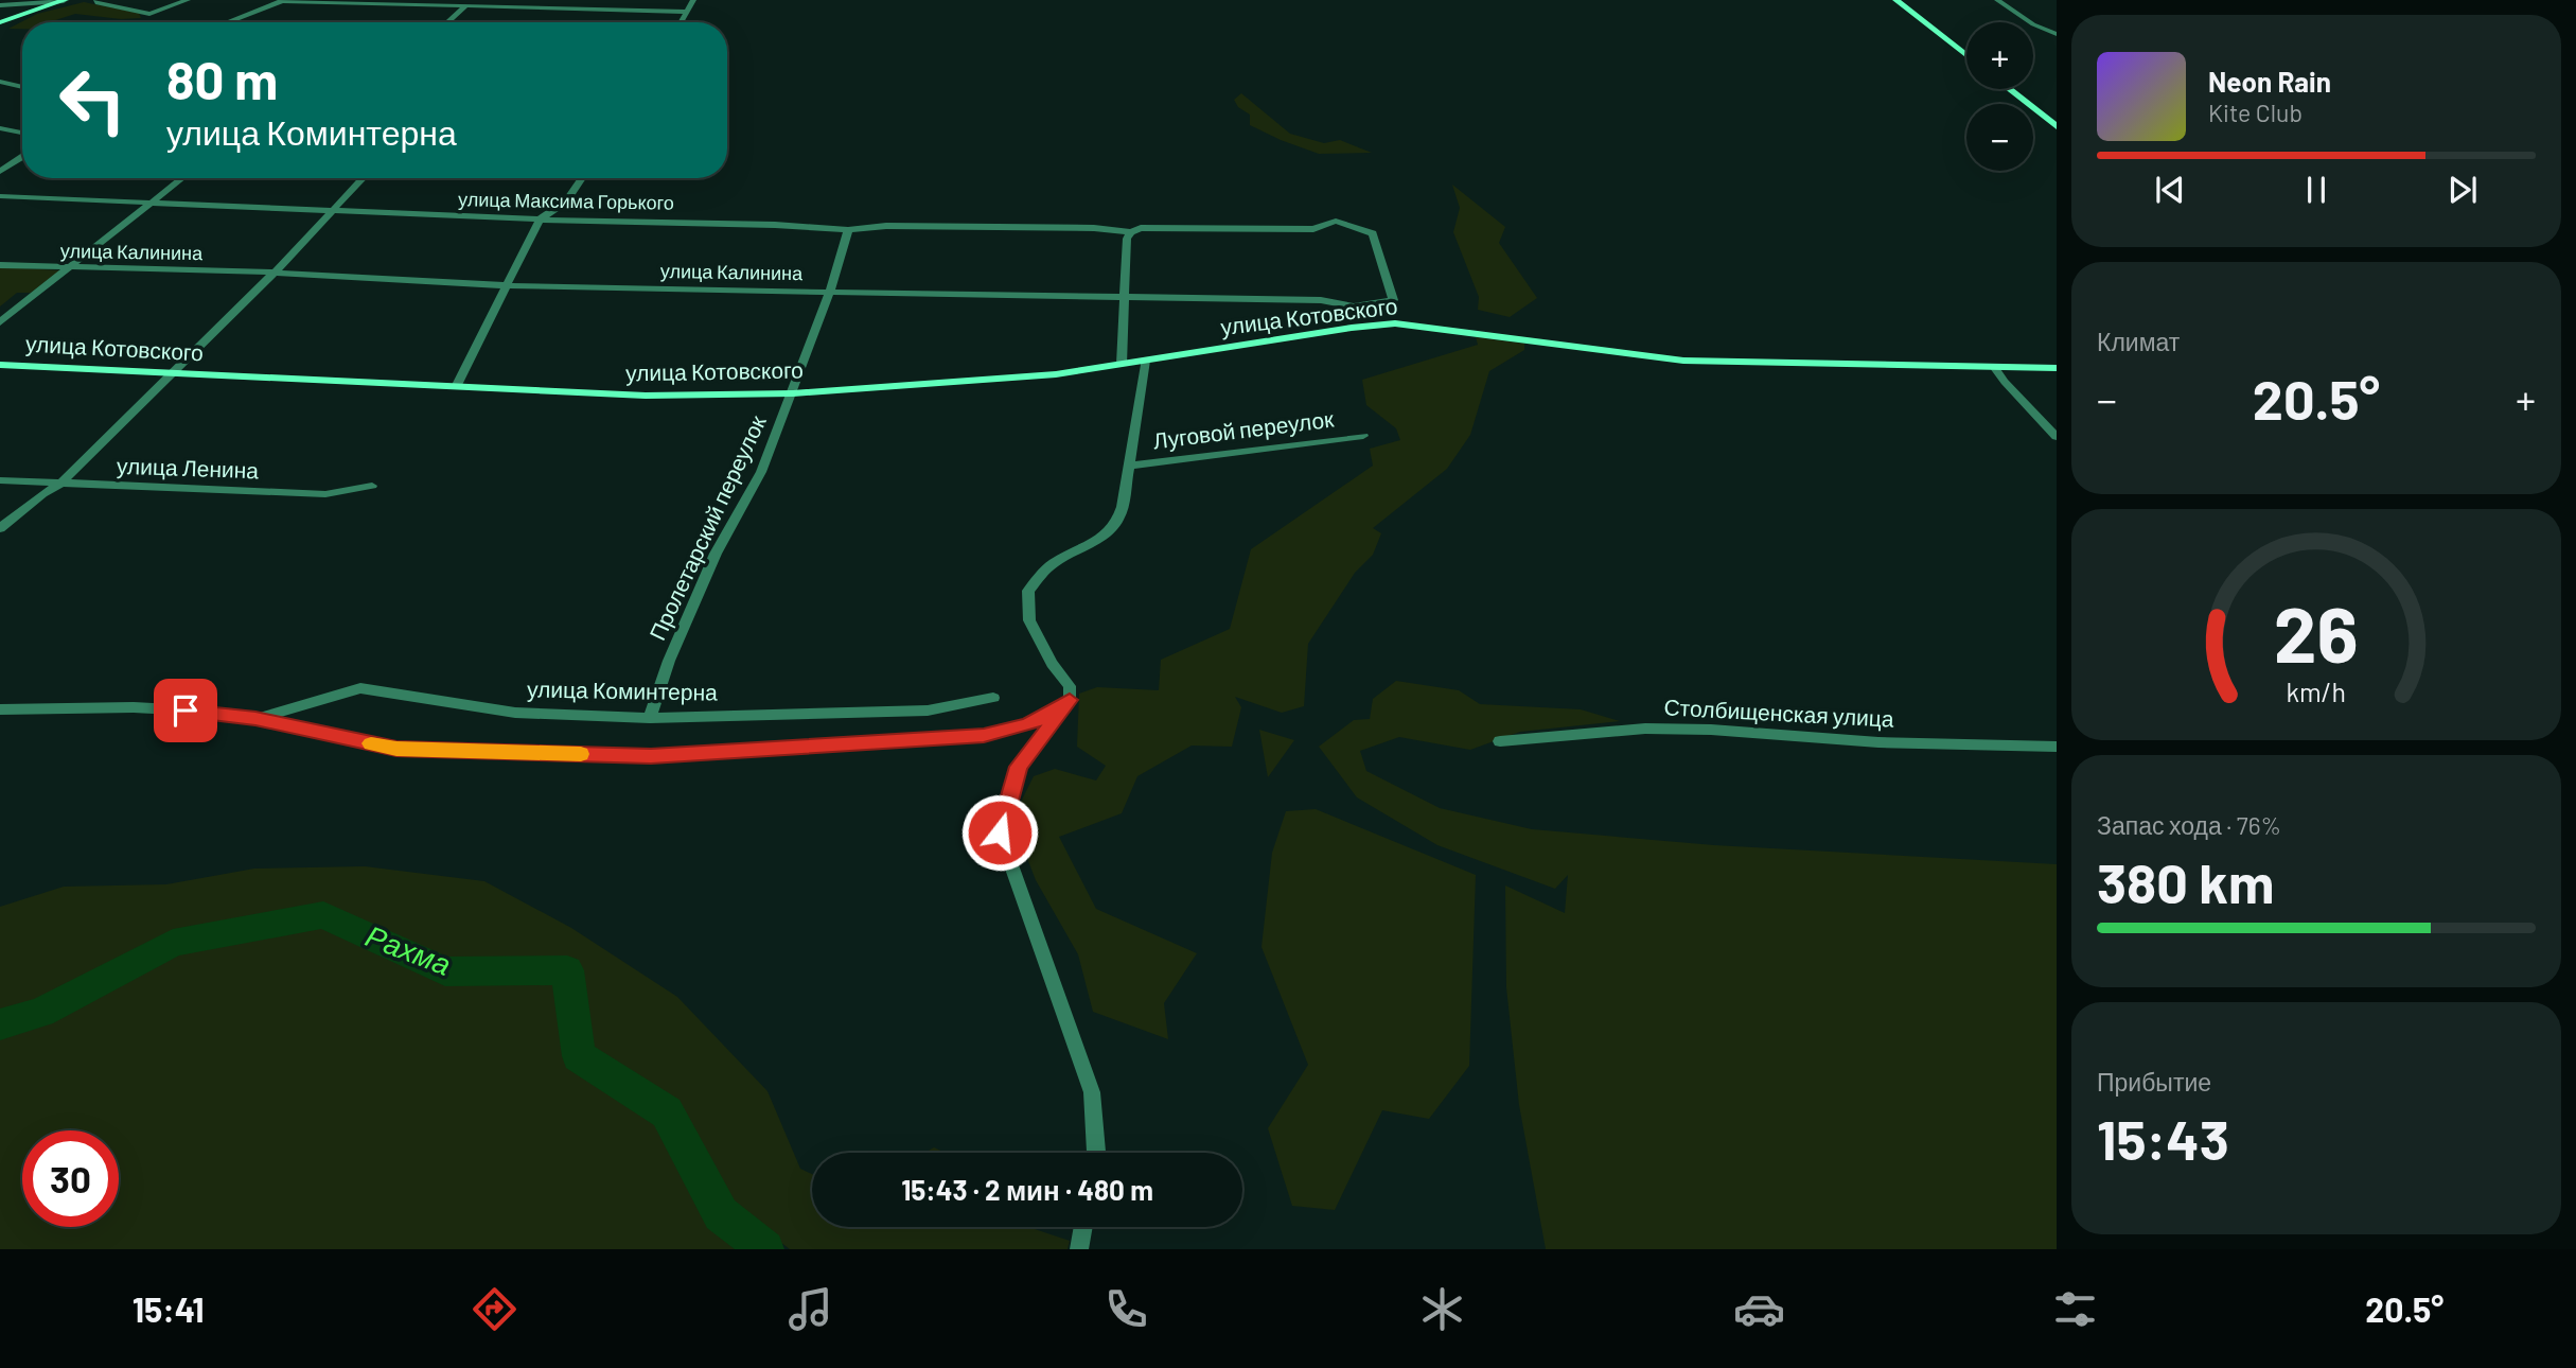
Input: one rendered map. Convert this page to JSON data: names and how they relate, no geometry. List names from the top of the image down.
{
  "streets": {
    "street": [
      "улица Максима Горького",
      "улица Калинина",
      "улица Котовского",
      "Луговой переулок",
      "улица Ленина",
      "Пролетарский переулок",
      "улица Коминтерна",
      "Столбищенская улица"
    ]
  },
  "crossings": [
    ["улица Максима Горького", "улица Калинина"],
    ["улица Максима Горького", "Пролетарский переулок"],
    ["улица Калинина", "Пролетарский переулок"],
    ["улица Котовского", "Пролетарский переулок"],
    ["Пролетарский переулок", "улица Коминтерна"]
  ],
  "water": ["Рахма"],
  "page": {
    "map_buttons": ["+", "−"],
    "turn": ["80 m", "улица Коминтерна"],
    "song": ["Neon Rain", "Kite Club"],
    "tile": [
      "Климат",
      ["Запас хода · 76%", "380 km"],
      ["Прибытие", "15:43"]
    ],
    "heat": ["−", "20.5°", "+"],
    "limit": "30",
    "trip": "15:43 · 2 мин · 480 m",
    "tabs": ["15:41", "20.5°"],
    "gauge": ["26", "km/h"]
  }
}
